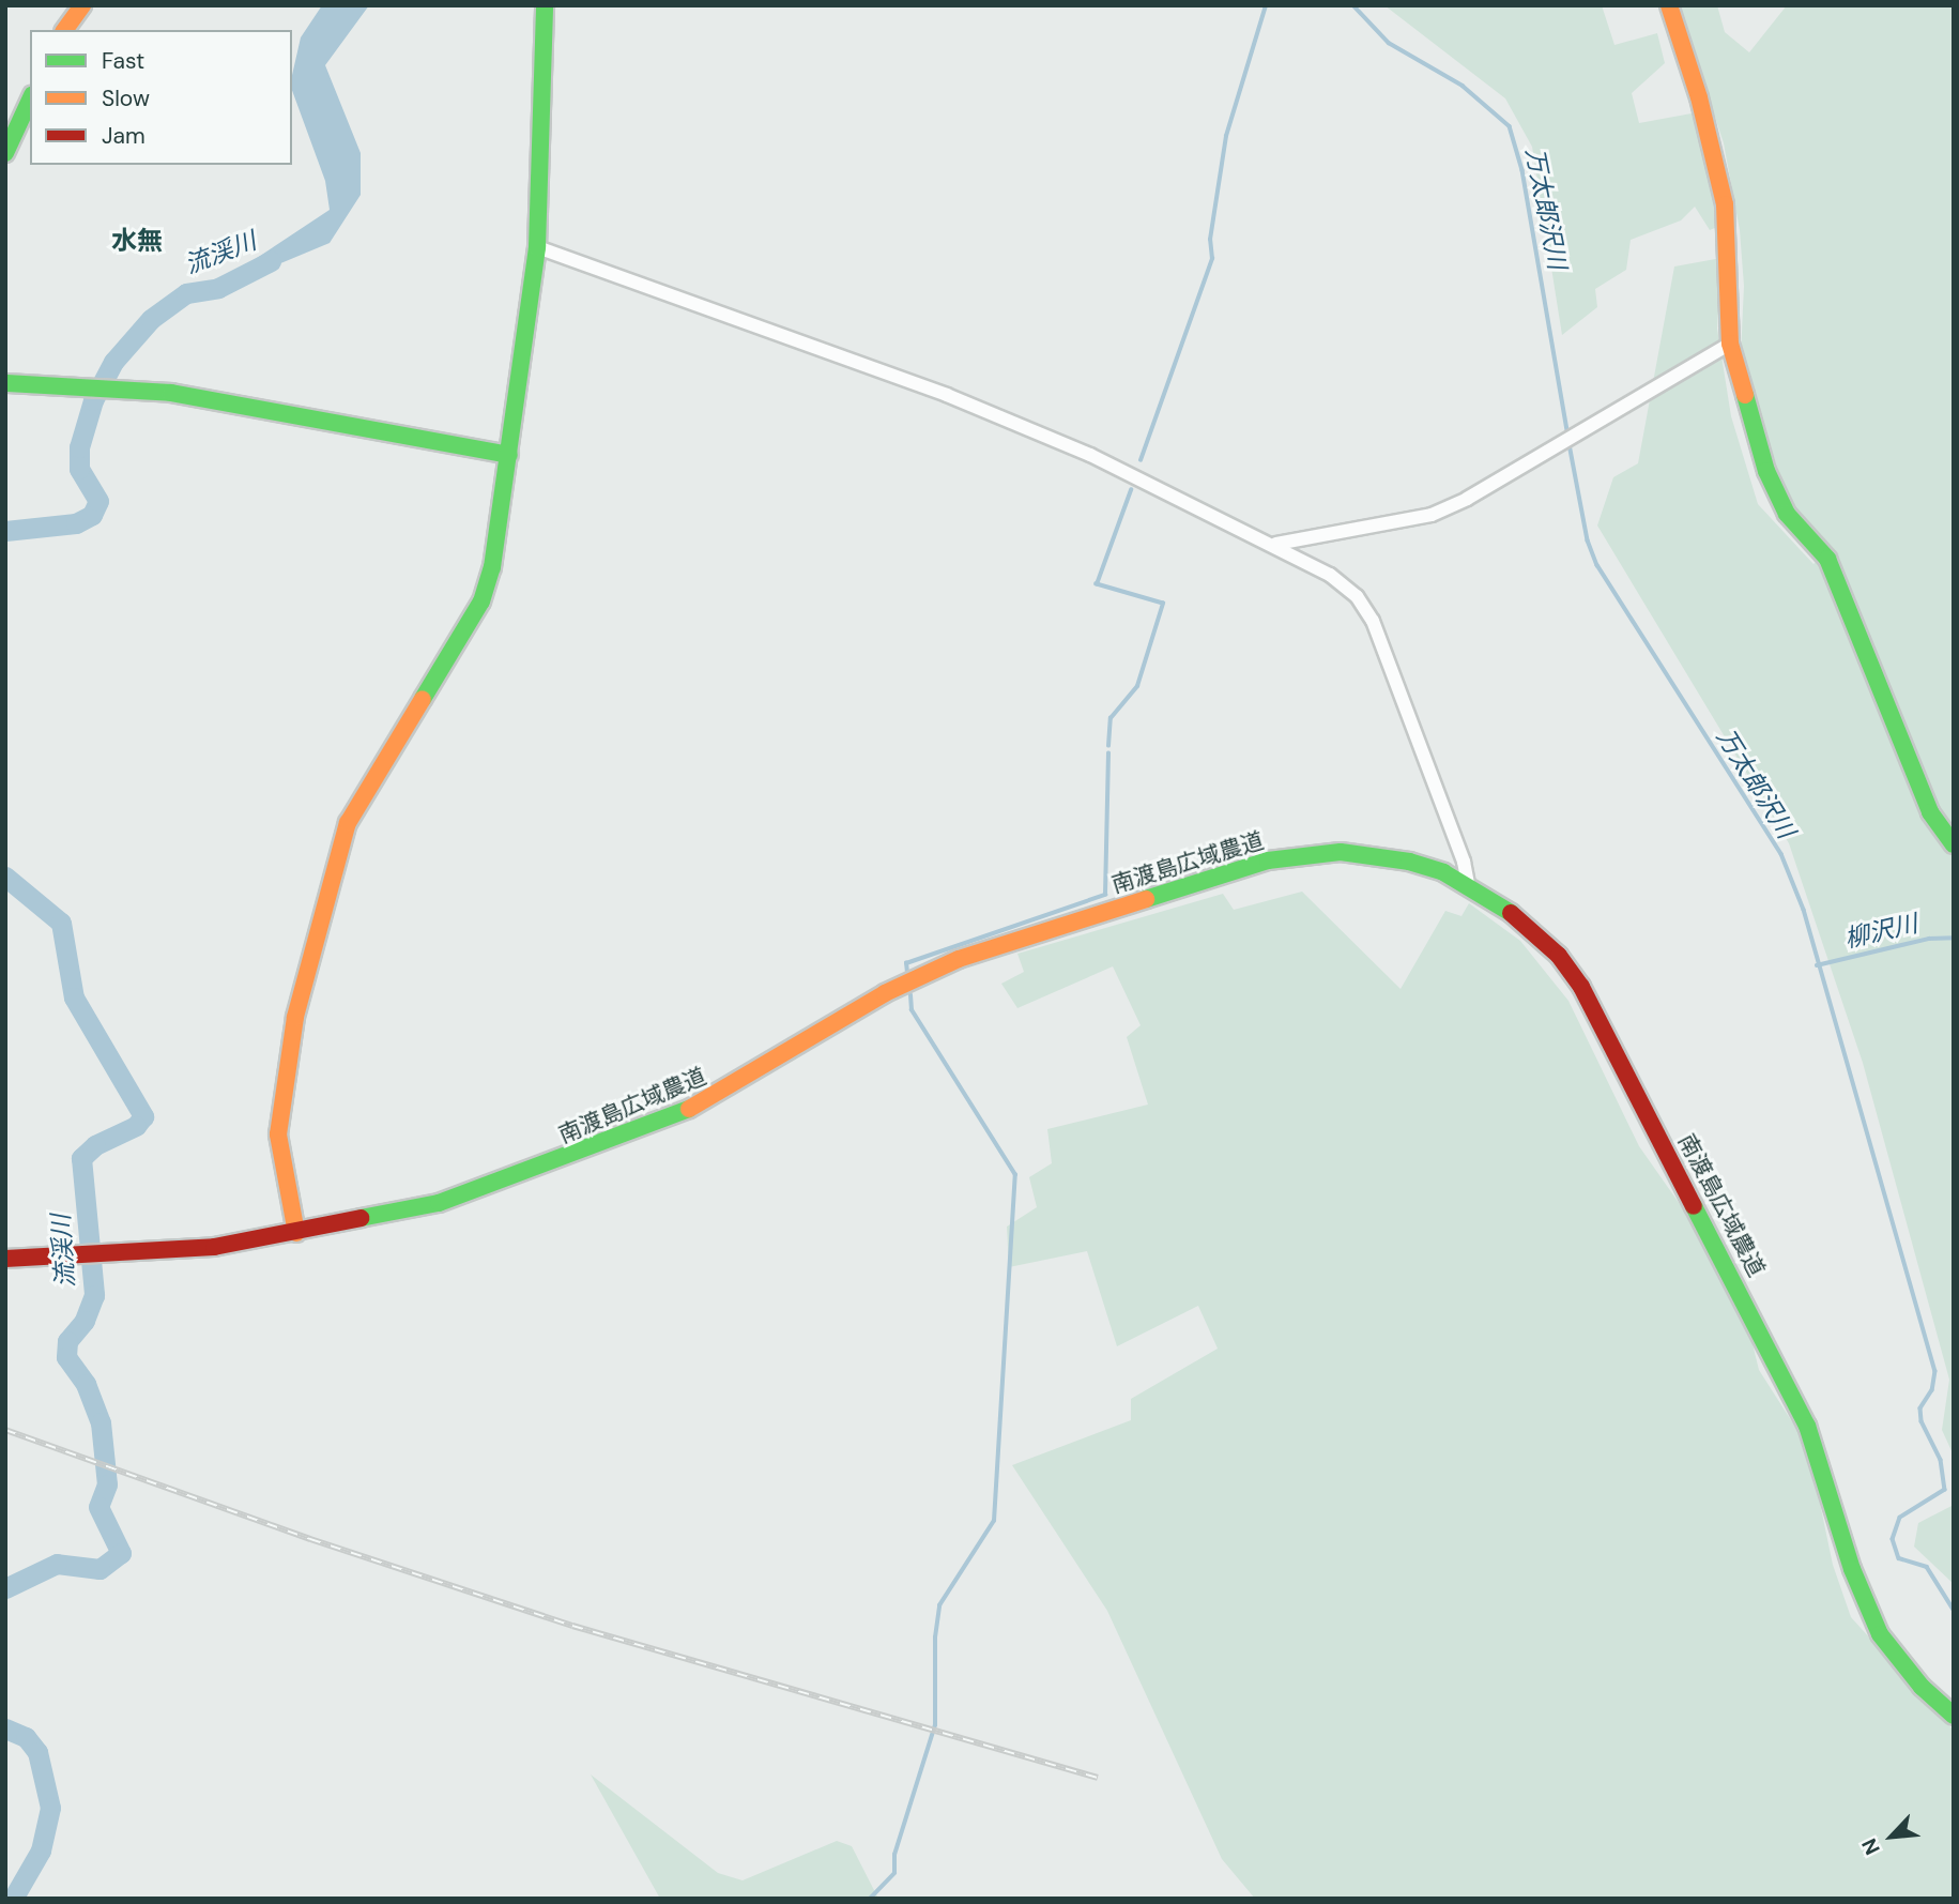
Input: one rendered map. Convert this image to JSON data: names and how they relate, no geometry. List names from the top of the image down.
{
  "streets": {
    "street": ["南渡島広域農道"]
  },
  "districts": ["水無"],
  "water": ["万太郎沢川", "流渓川", "柳沢川"],
  "legend": ["Fast", "Slow", "Jam"],
  "north": "bottom left"
}
